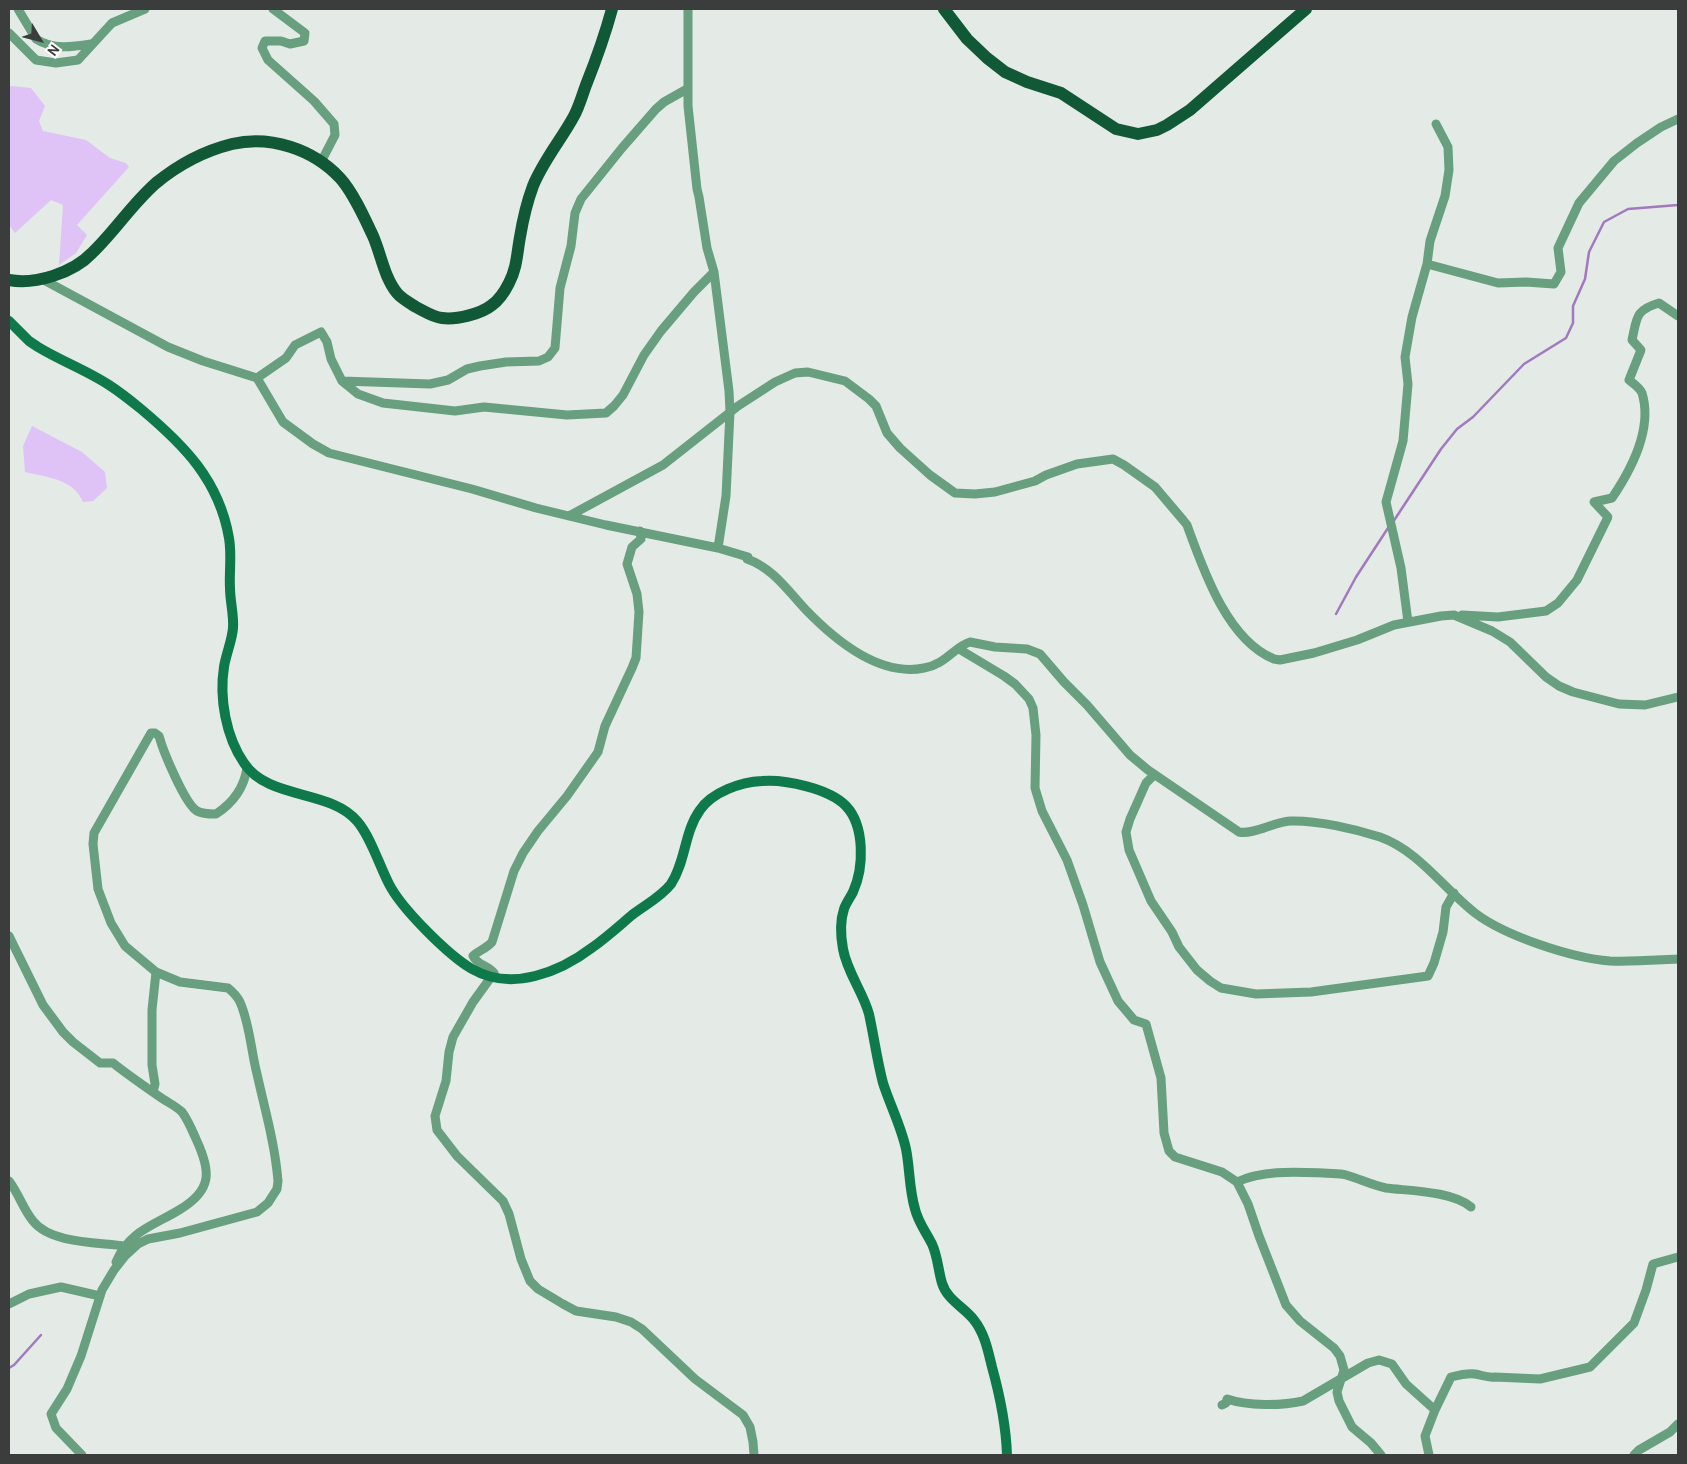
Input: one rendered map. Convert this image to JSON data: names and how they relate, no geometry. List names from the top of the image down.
{
  "north": "bottom right"
}
